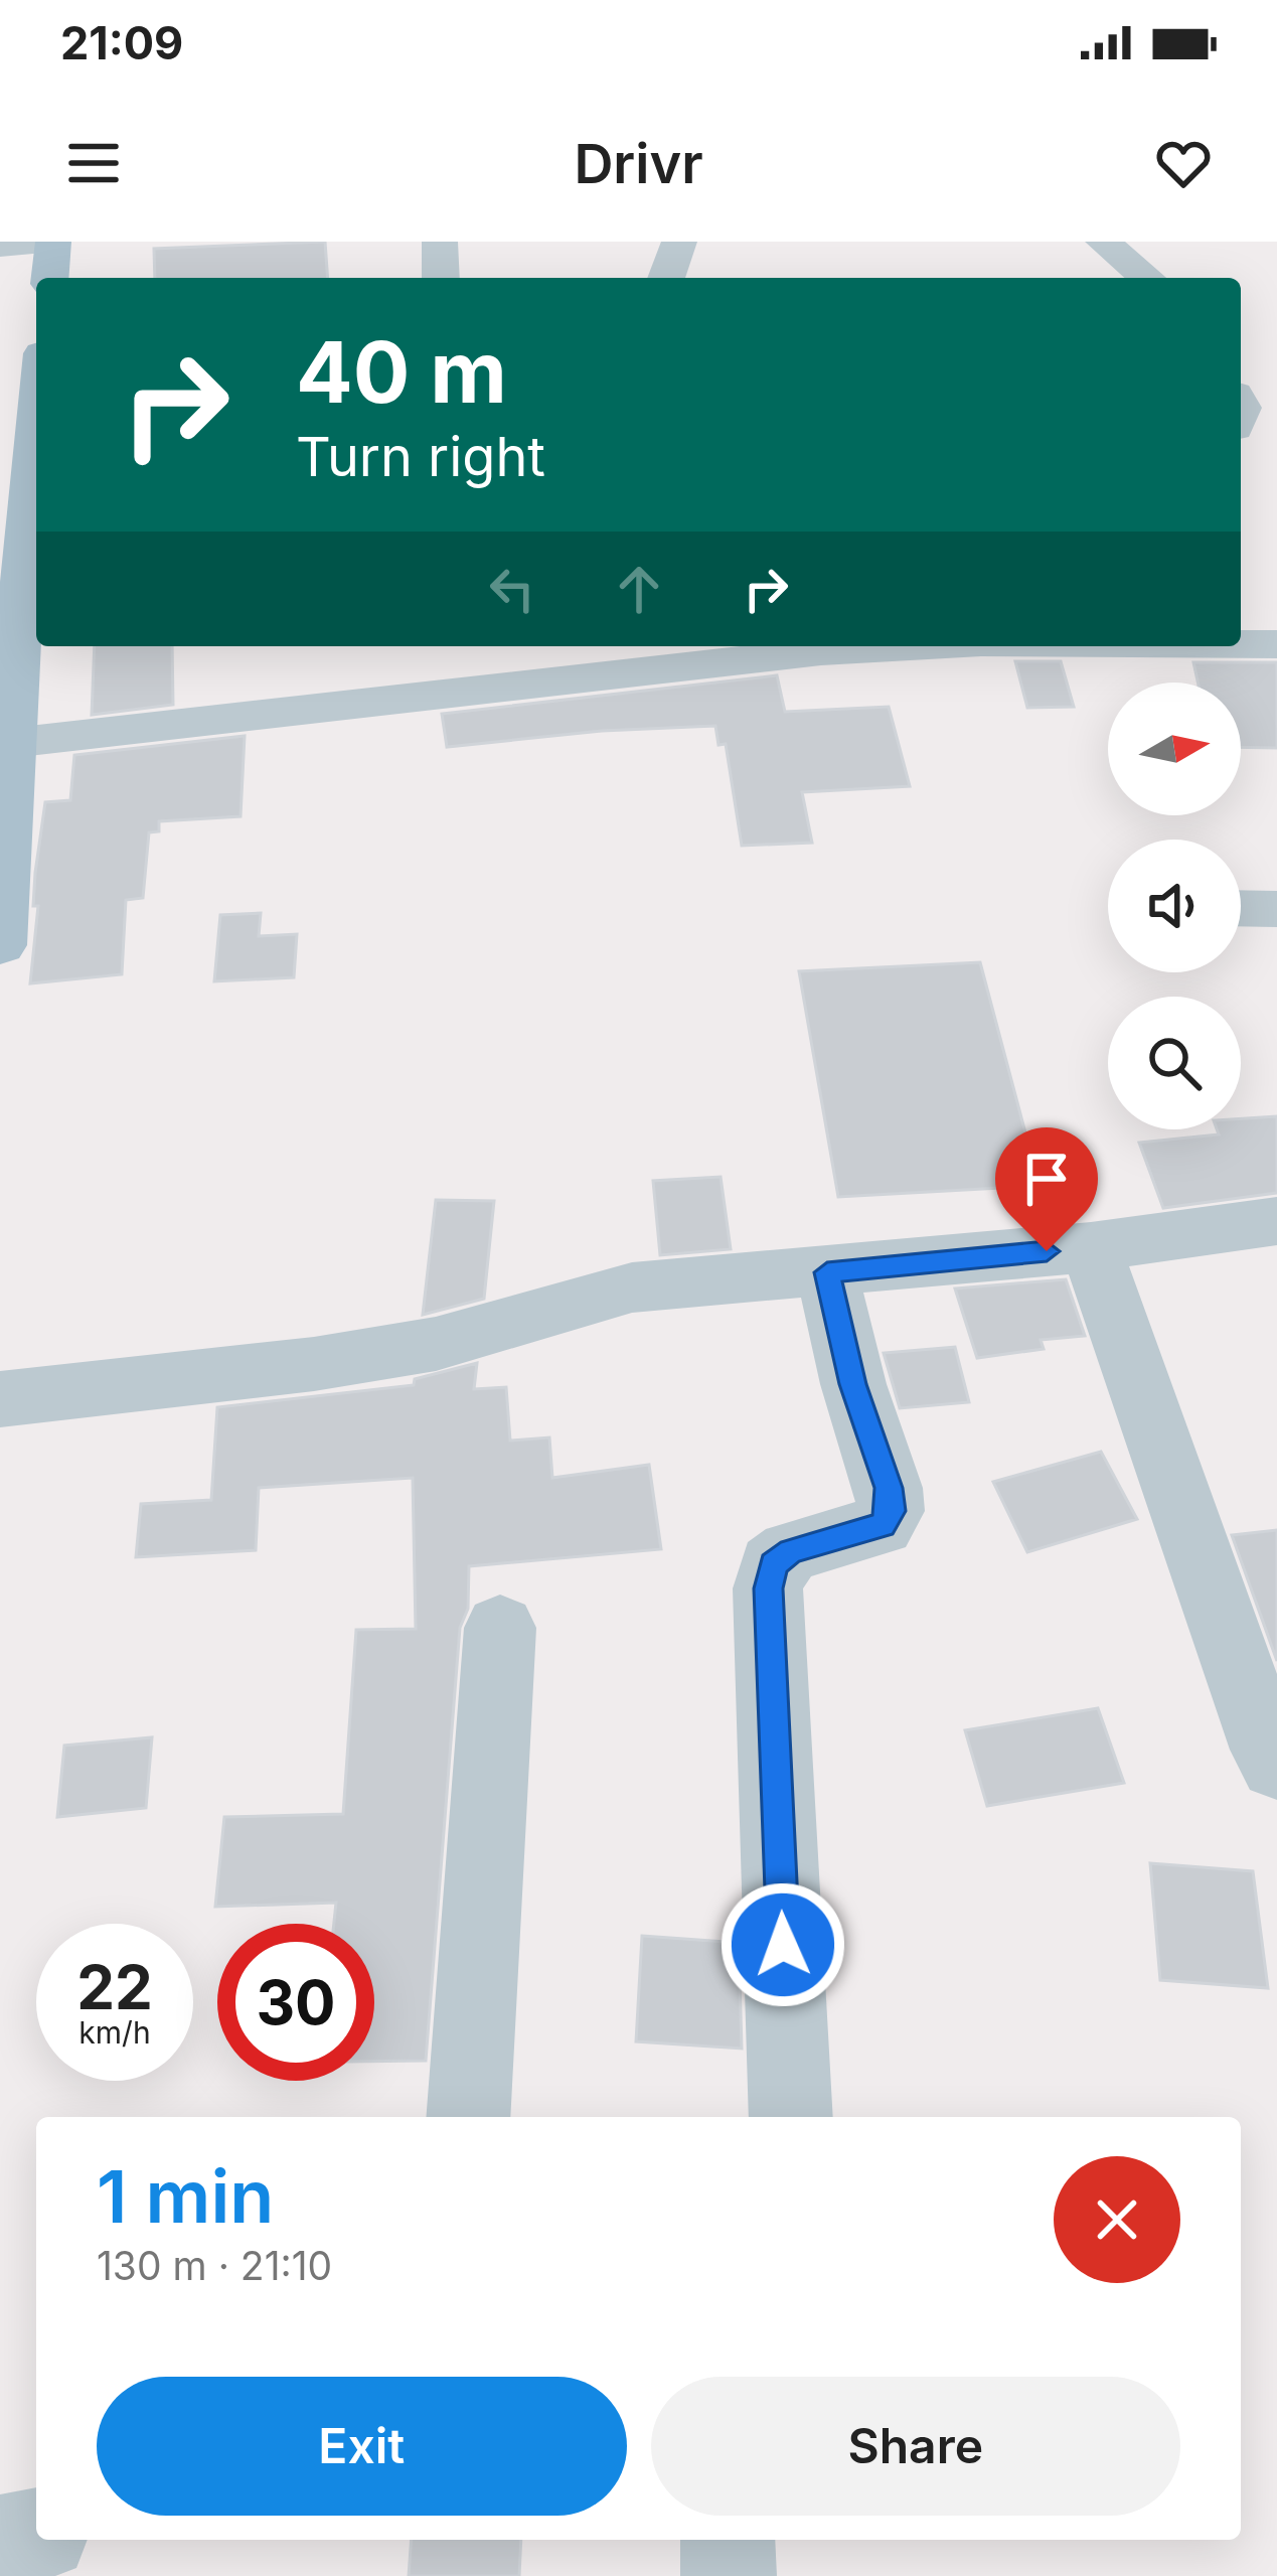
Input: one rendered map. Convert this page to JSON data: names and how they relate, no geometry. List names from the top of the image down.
{
  "north": "right",
  "page": {
    "status": "21:09",
    "header": "Drivr",
    "turn": ["40 m", "Turn right"],
    "speed": "22 km/h",
    "limit": "30",
    "heading": ["1 min", "130 m · 21:10"],
    "buttons": ["Exit", "Share"]
  }
}
